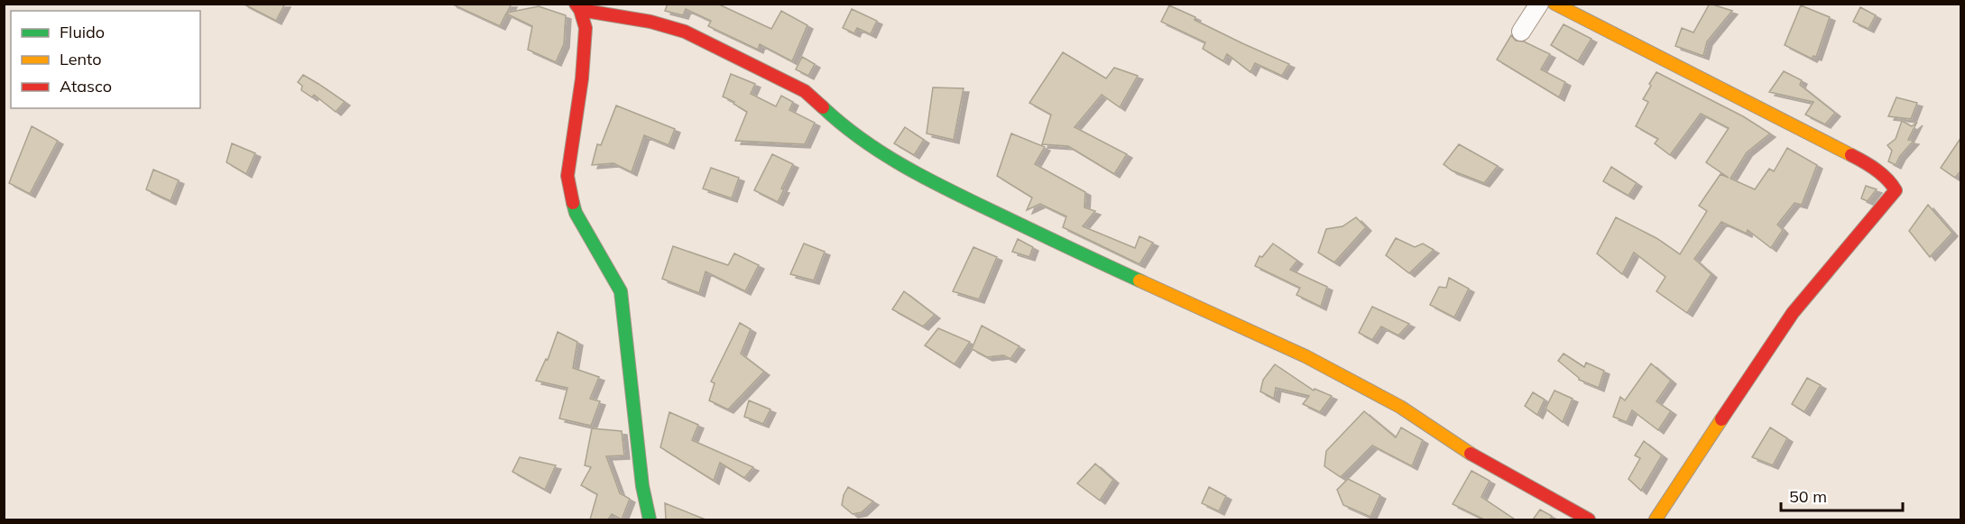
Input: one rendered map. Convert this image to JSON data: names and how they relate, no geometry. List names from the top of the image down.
{
  "legend": ["Fluido", "Lento", "Atasco"],
  "scale_bar": "50 m"
}
